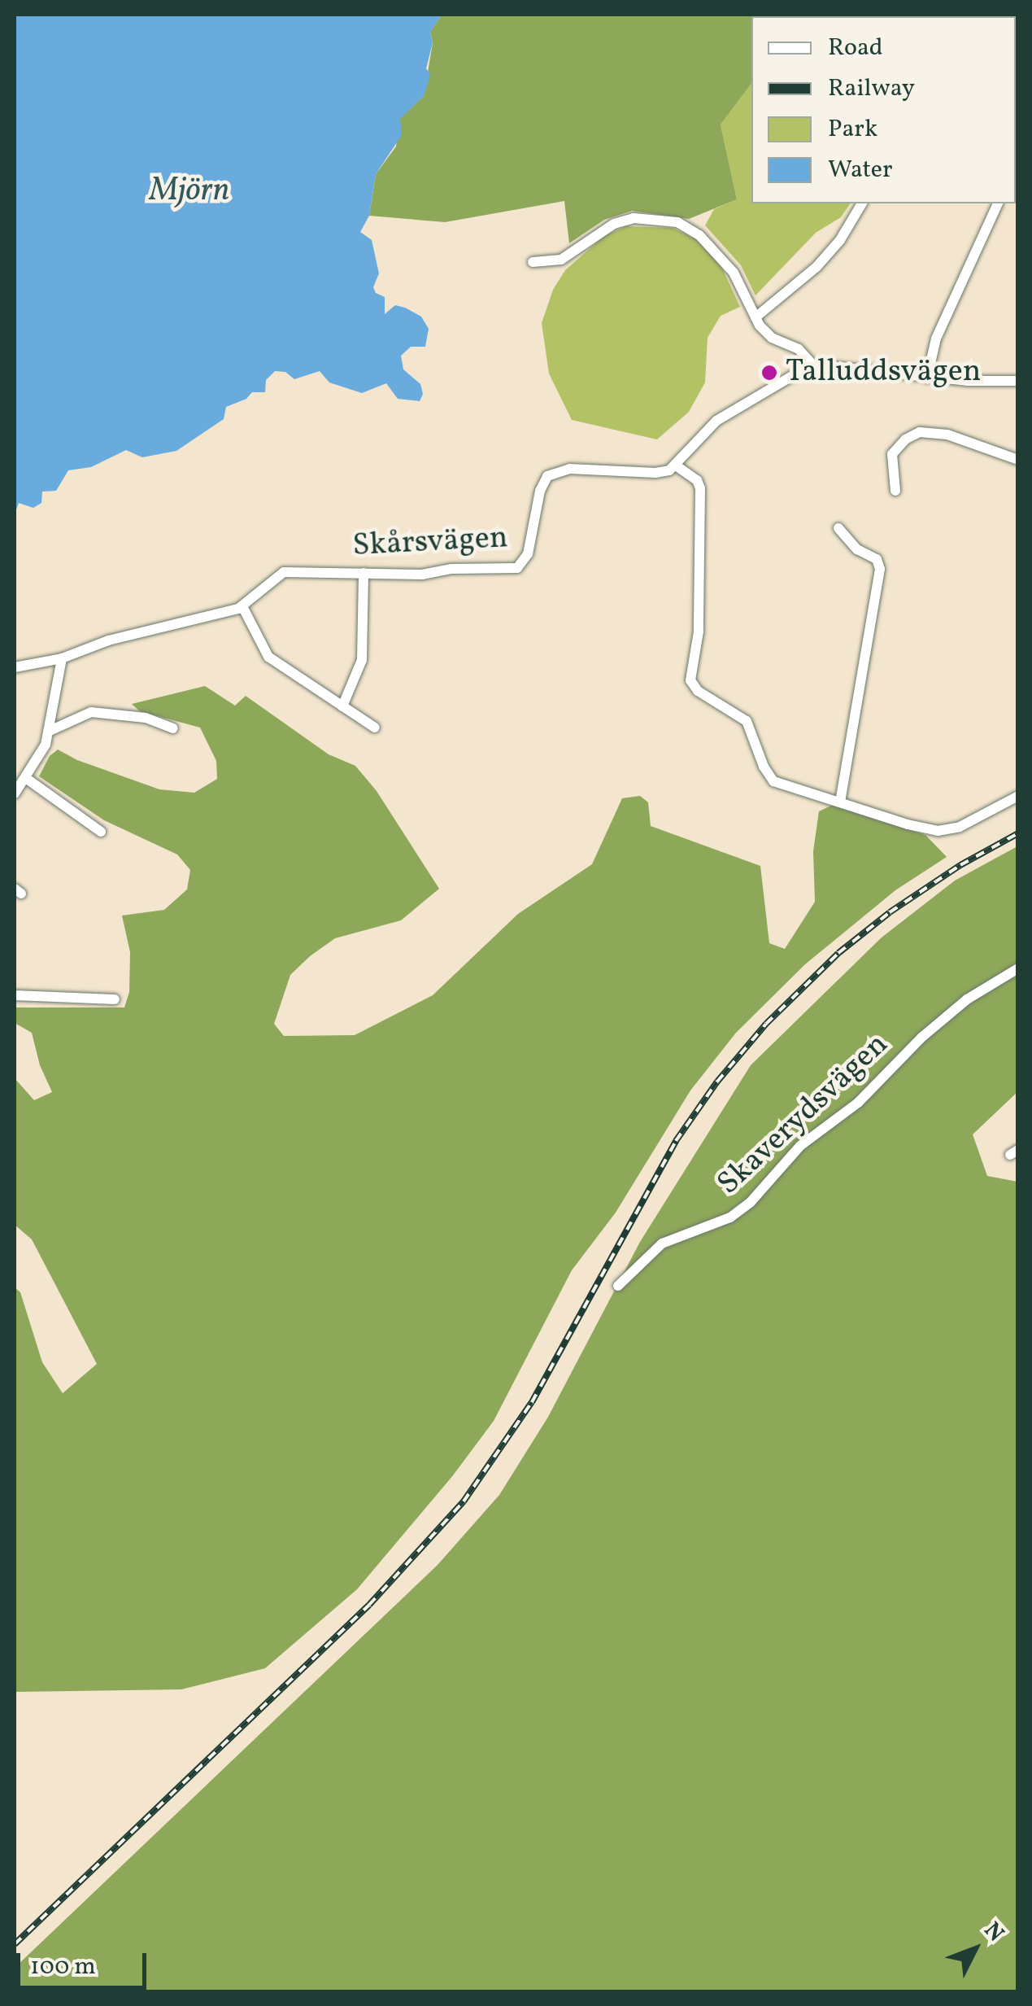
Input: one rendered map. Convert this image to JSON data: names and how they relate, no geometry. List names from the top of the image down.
{
  "streets": {
    "street": ["Skårsvägen", "Skaverydsvägen"]
  },
  "water": ["Mjörn"],
  "places": ["Talluddsvägen"],
  "legend": [
    "Road",
    "Railway",
    "Park",
    "Water"
  ],
  "scale_bar": "100 m",
  "north": "top right"
}
